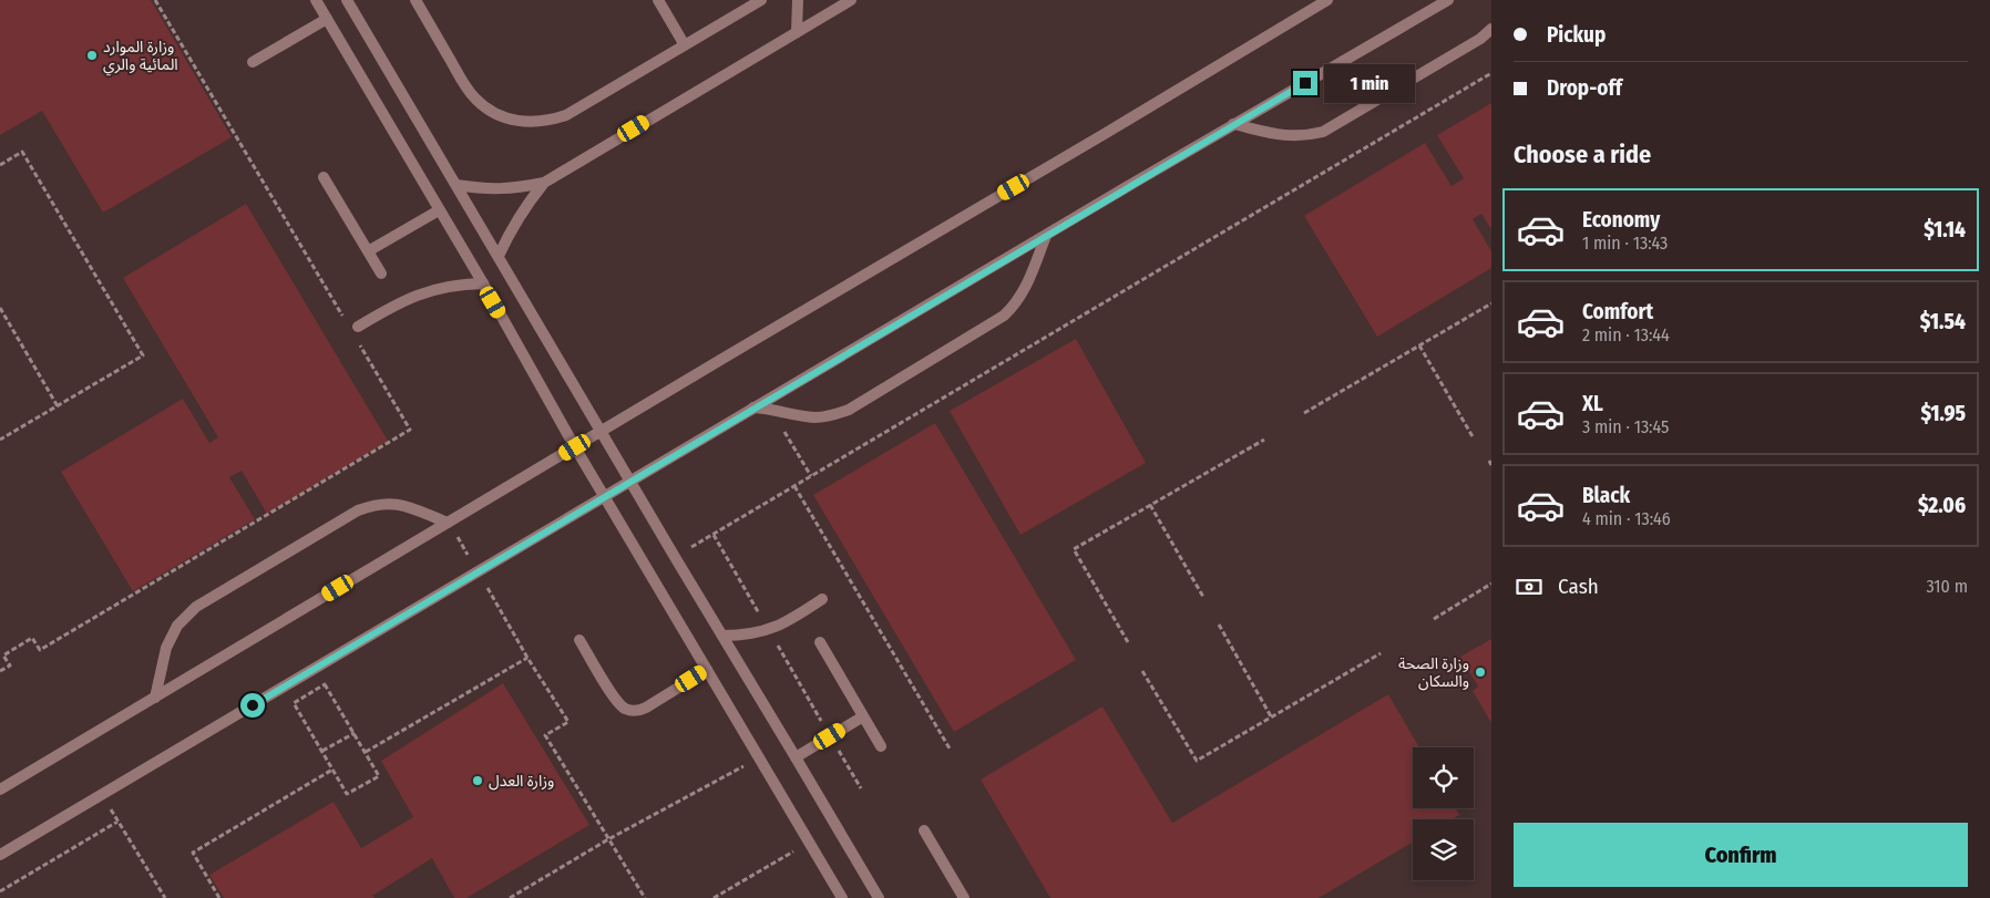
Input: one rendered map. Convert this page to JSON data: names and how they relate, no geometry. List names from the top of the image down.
{
  "places": ["وزارة الموارد المائية والري", "وزارة الصحة والسكان", "وزارة العدل"],
  "page": {
    "banner": ["Pickup", "Drop-off"],
    "bubble": "1 min",
    "heading": "Choose a ride",
    "list": [
      {
        "name": "Economy",
        "note": "1 min · 13:43",
        "value": "$1.14"
      },
      {
        "name": "Comfort",
        "note": "2 min · 13:44",
        "value": "$1.54"
      },
      {
        "name": "XL",
        "note": "3 min · 13:45",
        "value": "$1.95"
      },
      {
        "name": "Black",
        "note": "4 min · 13:46",
        "value": "$2.06"
      }
    ],
    "pay": ["Cash", "310 m"],
    "buttons": "Confirm"
  }
}
